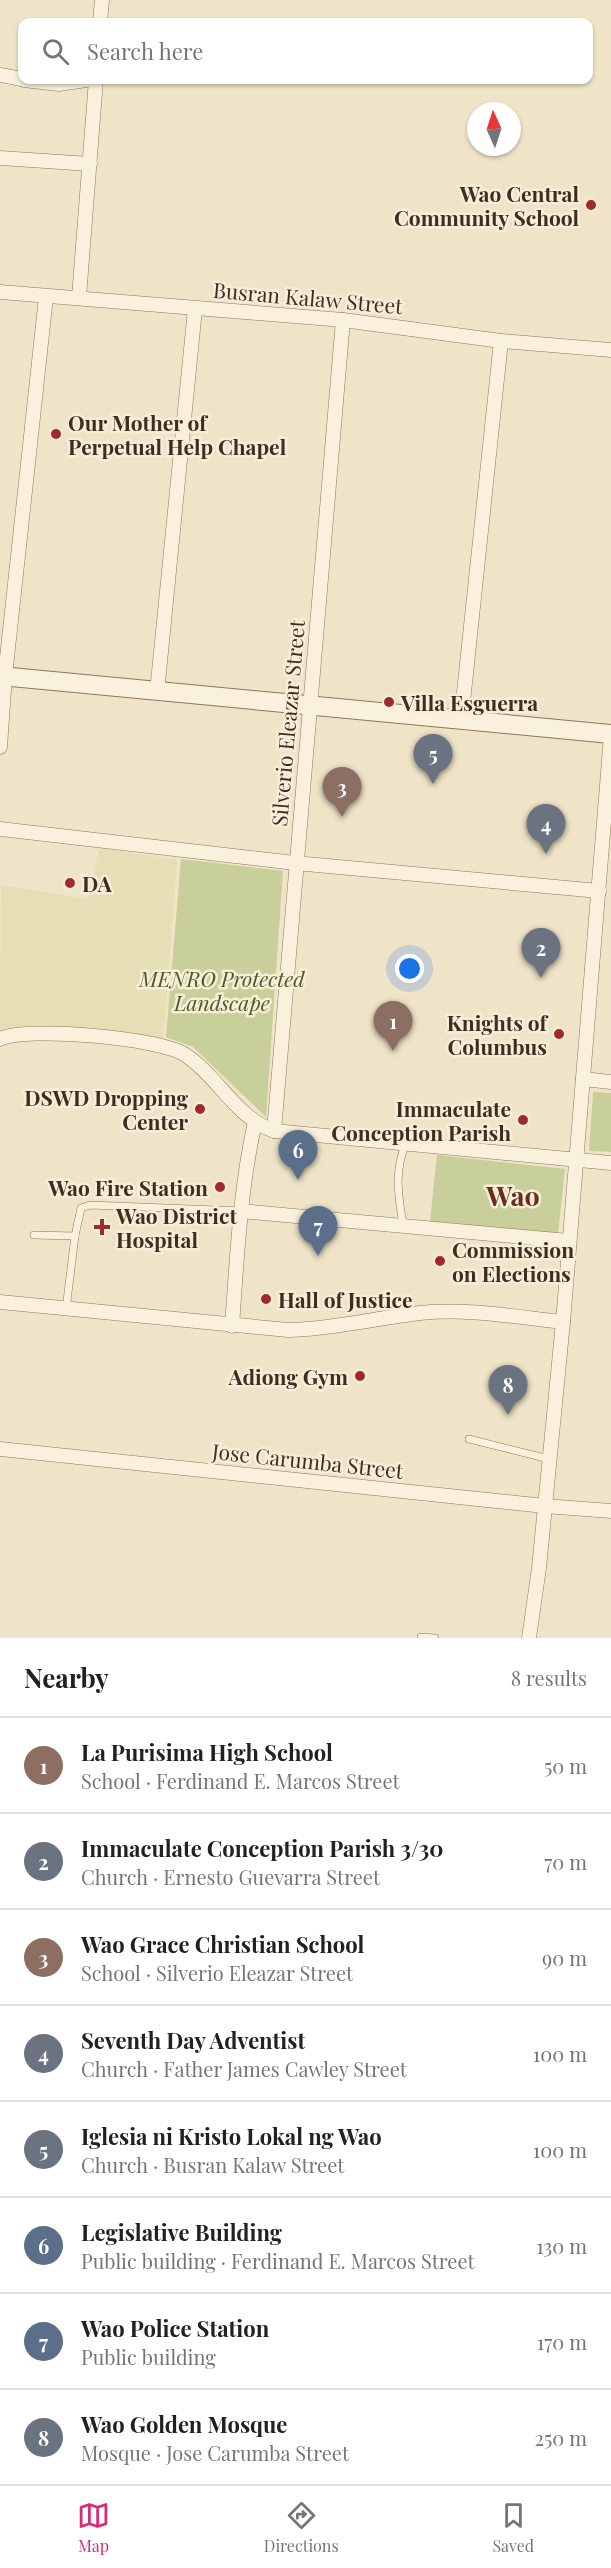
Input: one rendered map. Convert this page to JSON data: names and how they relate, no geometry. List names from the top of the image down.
{
  "streets": {
    "street": ["Busran Kalaw Street", "Silverio Eleazar Street", "Jose Carumba Street"]
  },
  "crossings": [
    ["Busran Kalaw Street", "Silverio Eleazar Street"]
  ],
  "districts": ["Wao"],
  "parks": ["MENRO Protected Landscape"],
  "places": {
    "other": [
      "Wao Central Community School",
      "Our Mother of Perpetual Help Chapel",
      "Villa Esguerra",
      "DA",
      "Knights of Columbus",
      "DSWD Dropping Center",
      "Immaculate Conception Parish",
      "Wao Fire Station",
      "Commission on Elections",
      "Hall of Justice",
      "Adiong Gym"
    ],
    "health": ["Wao District Hospital"]
  },
  "north": "top",
  "page": {
    "search": "Search here",
    "pins": [
      "5",
      "3",
      "4",
      "2",
      "1",
      "6",
      "7",
      "8"
    ],
    "heading": ["Nearby", "8 results"],
    "list": [
      {
        "mark": "1",
        "name": "La Purisima High School",
        "note": "School · Ferdinand E. Marcos Street",
        "value": "50 m"
      },
      {
        "mark": "2",
        "name": "Immaculate Conception Parish 3/30",
        "note": "Church · Ernesto Guevarra Street",
        "value": "70 m"
      },
      {
        "mark": "3",
        "name": "Wao Grace Christian School",
        "note": "School · Silverio Eleazar Street",
        "value": "90 m"
      },
      {
        "mark": "4",
        "name": "Seventh Day Adventist",
        "note": "Church · Father James Cawley Street",
        "value": "100 m"
      },
      {
        "mark": "5",
        "name": "Iglesia ni Kristo Lokal ng Wao",
        "note": "Church · Busran Kalaw Street",
        "value": "100 m"
      },
      {
        "mark": "6",
        "name": "Legislative Building",
        "note": "Public building · Ferdinand E. Marcos Street",
        "value": "130 m"
      },
      {
        "mark": "7",
        "name": "Wao Police Station",
        "note": "Public building",
        "value": "170 m"
      },
      {
        "mark": "8",
        "name": "Wao Golden Mosque",
        "note": "Mosque · Jose Carumba Street",
        "value": "250 m"
      }
    ],
    "nav": ["Map", "Directions", "Saved"]
  }
}
